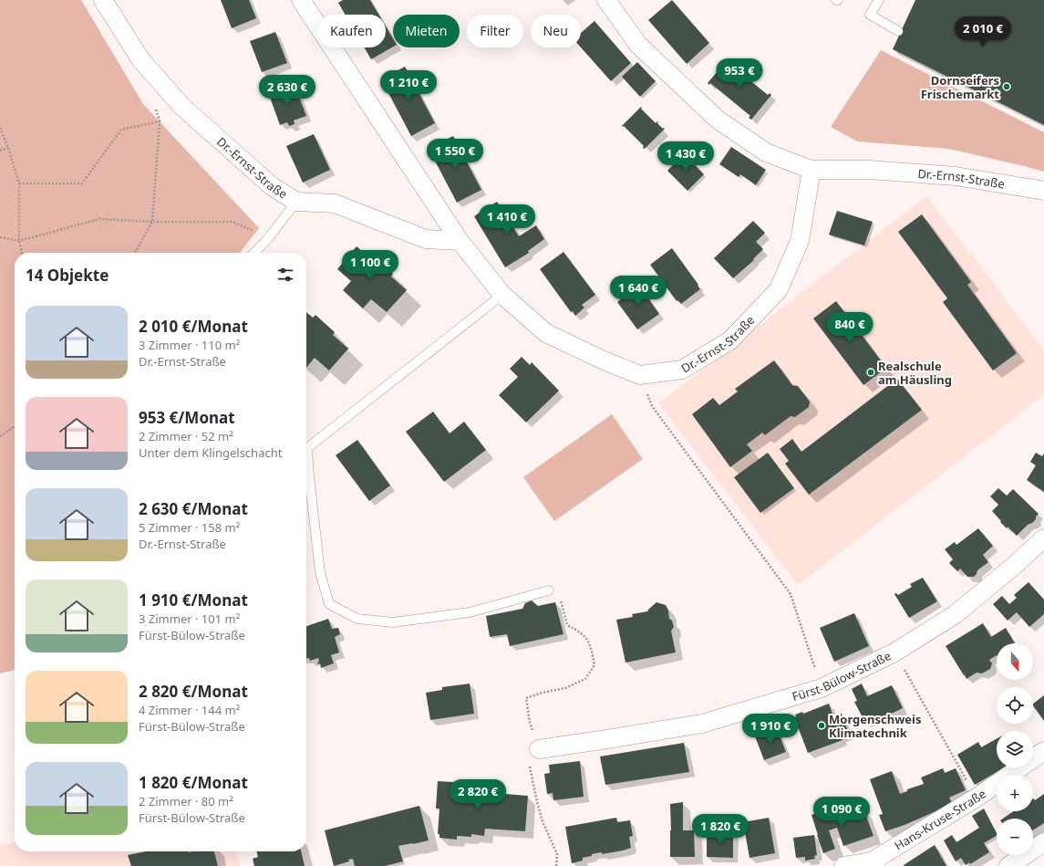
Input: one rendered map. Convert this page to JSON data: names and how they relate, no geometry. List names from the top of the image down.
{
  "streets": {
    "street": ["Dr.-Ernst-Straße", "Fürst-Bülow-Straße", "Hans-Kruse-Straße"]
  },
  "places": ["Dornseifers Frischemarkt", "Realschule am Häusling", "Morgenschweis Klimatechnik"],
  "north": "bottom",
  "page": {
    "chip": [
      "Kaufen",
      "Mieten",
      "Filter",
      "Neu"
    ],
    "price": [
      "2 010 €",
      "953 €",
      "1 210 €",
      "2 630 €",
      "1 550 €",
      "1 430 €",
      "1 410 €",
      "1 100 €",
      "1 640 €",
      "840 €",
      "1 910 €",
      "2 820 €",
      "1 090 €",
      "1 820 €"
    ],
    "heading": "14 Objekte",
    "list": [
      {
        "name": "2 010 €/Monat",
        "note": "3 Zimmer · 110 m² · Dr.-Ernst-Straße"
      },
      {
        "name": "953 €/Monat",
        "note": "2 Zimmer · 52 m² · Unter dem Klingelschacht"
      },
      {
        "name": "2 630 €/Monat",
        "note": "5 Zimmer · 158 m² · Dr.-Ernst-Straße"
      },
      {
        "name": "1 910 €/Monat",
        "note": "3 Zimmer · 101 m² · Fürst-Bülow-Straße"
      },
      {
        "name": "2 820 €/Monat",
        "note": "4 Zimmer · 144 m² · Fürst-Bülow-Straße"
      },
      {
        "name": "1 820 €/Monat",
        "note": "2 Zimmer · 80 m² · Fürst-Bülow-Straße"
      }
    ],
    "map_buttons": ["+", "−"]
  }
}
